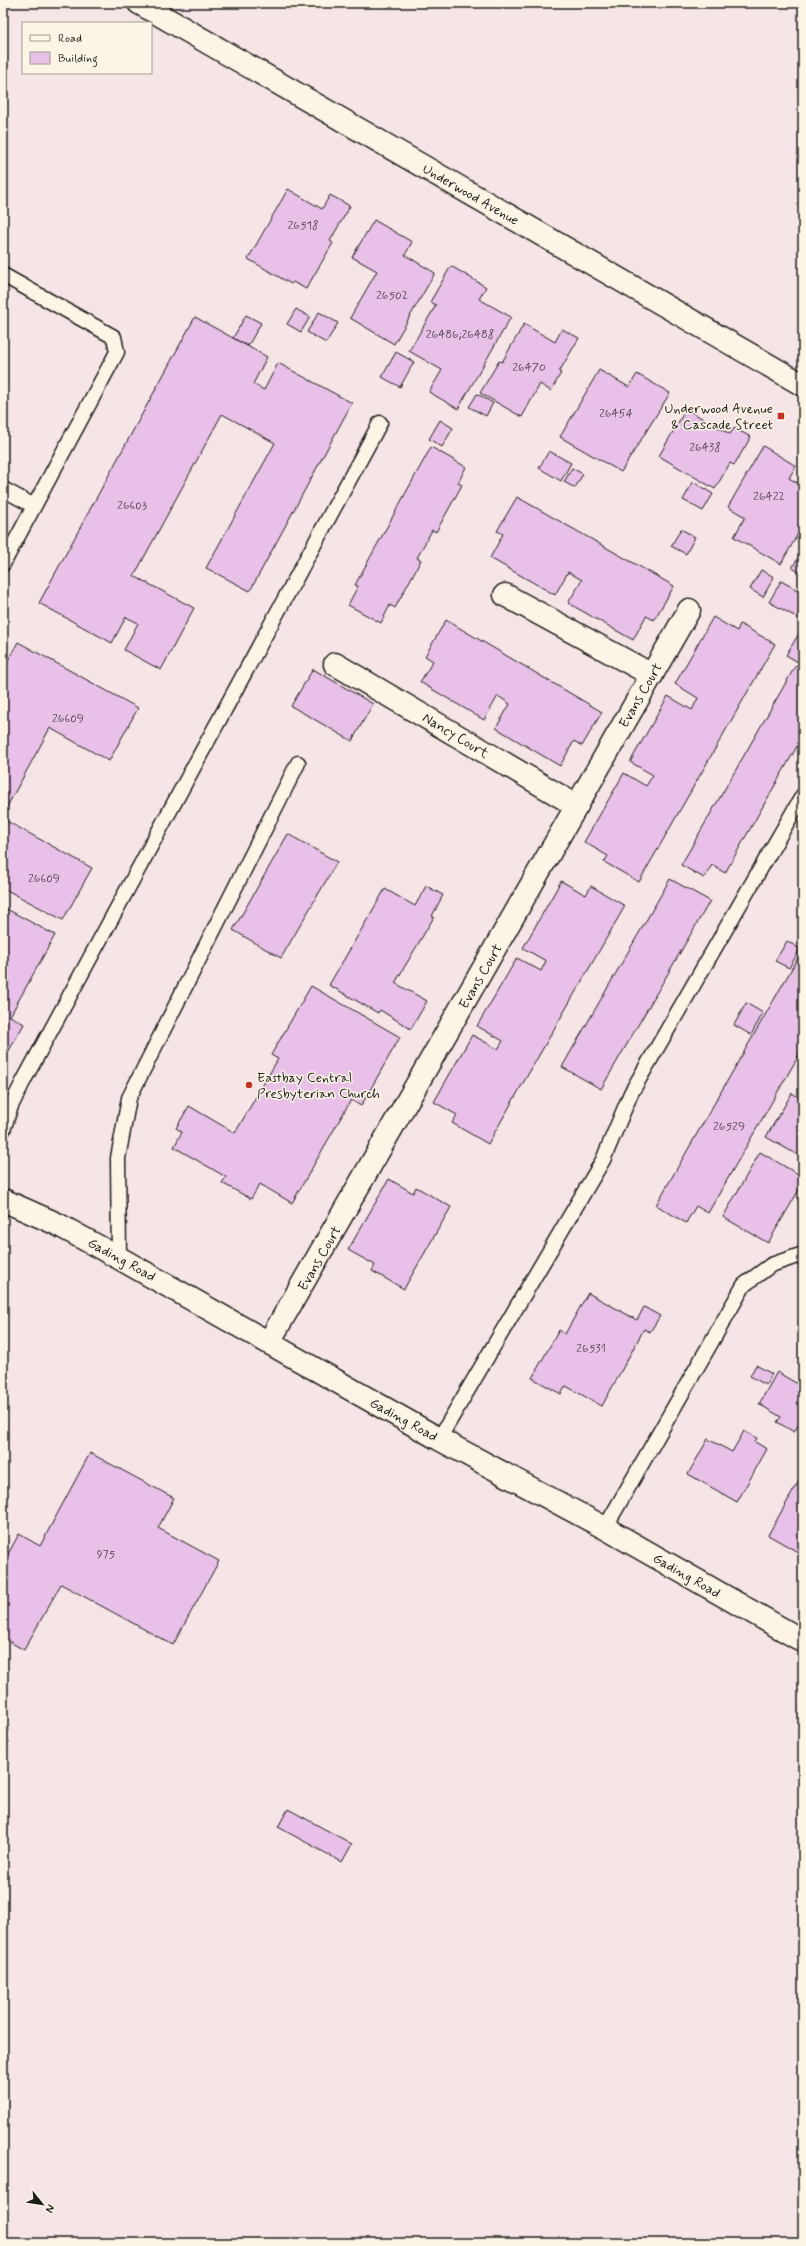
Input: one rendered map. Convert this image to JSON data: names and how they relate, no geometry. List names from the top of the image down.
{
  "streets": {
    "street": [
      "Underwood Avenue",
      "Evans Court",
      "Nancy Court",
      "Gading Road"
    ]
  },
  "crossings": [
    ["Evans Court", "Nancy Court"],
    ["Evans Court", "Gading Road"]
  ],
  "places": {
    "transit": ["Underwood Avenue & Cascade Street"],
    "other": ["Eastbay Central Presbyterian Church"]
  },
  "house_numbers": [
    "26518",
    "26502",
    "26486;26488",
    "26470",
    "26454",
    "26438",
    "26422",
    "26603",
    "26609",
    "26609",
    "26529",
    "26531",
    "975"
  ],
  "legend": ["Road", "Building"],
  "north": "bottom right"
}
